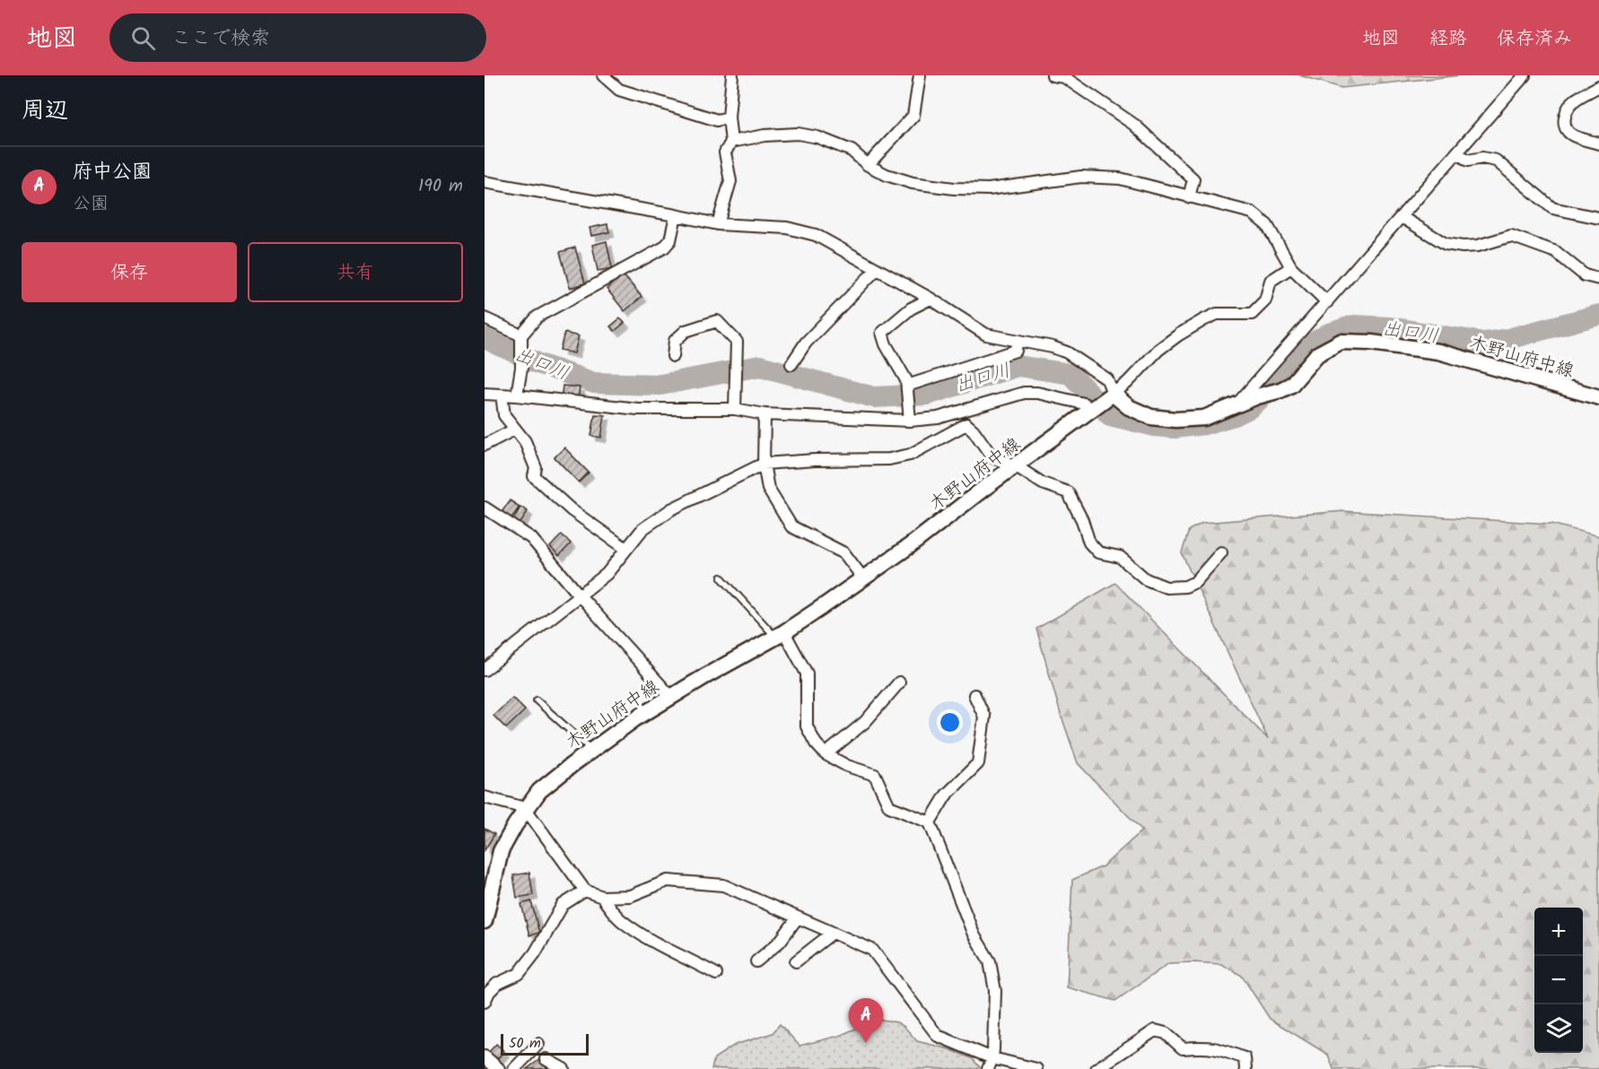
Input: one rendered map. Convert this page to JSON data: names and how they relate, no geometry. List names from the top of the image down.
{
  "streets": {
    "main road": ["木野山府中線"]
  },
  "water": ["出口川"],
  "scale_bar": "50 m",
  "page": {
    "header": "地図",
    "search": "ここで検索",
    "nav": ["地図", "経路", "保存済み"],
    "heading": "周辺",
    "list": [
      {
        "mark": "A",
        "name": "府中公園",
        "note": "公園",
        "value": "190 m"
      }
    ],
    "buttons": ["保存", "共有"],
    "map_buttons": ["+", "−"],
    "pins": "A",
    "scale": "50 m"
  }
}
